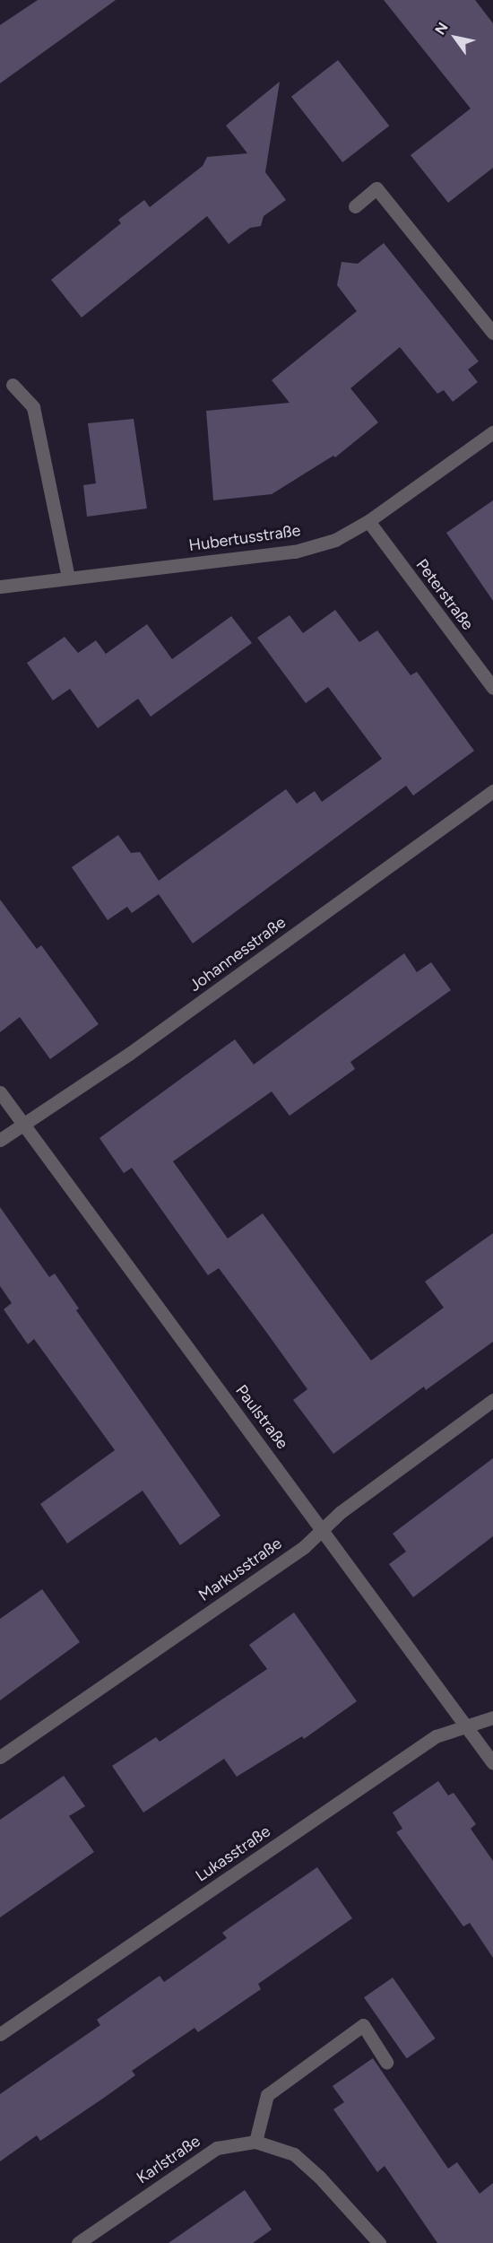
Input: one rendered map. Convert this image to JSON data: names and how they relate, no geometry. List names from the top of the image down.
{
  "streets": {
    "street": [
      "Hubertusstraße",
      "Peterstraße",
      "Johannesstraße",
      "Paulstraße",
      "Markusstraße",
      "Lukasstraße",
      "Karlstraße"
    ]
  },
  "crossings": [
    ["Hubertusstraße", "Peterstraße"],
    ["Johannesstraße", "Paulstraße"],
    ["Paulstraße", "Markusstraße"],
    ["Paulstraße", "Lukasstraße"]
  ],
  "north": "top left"
}
